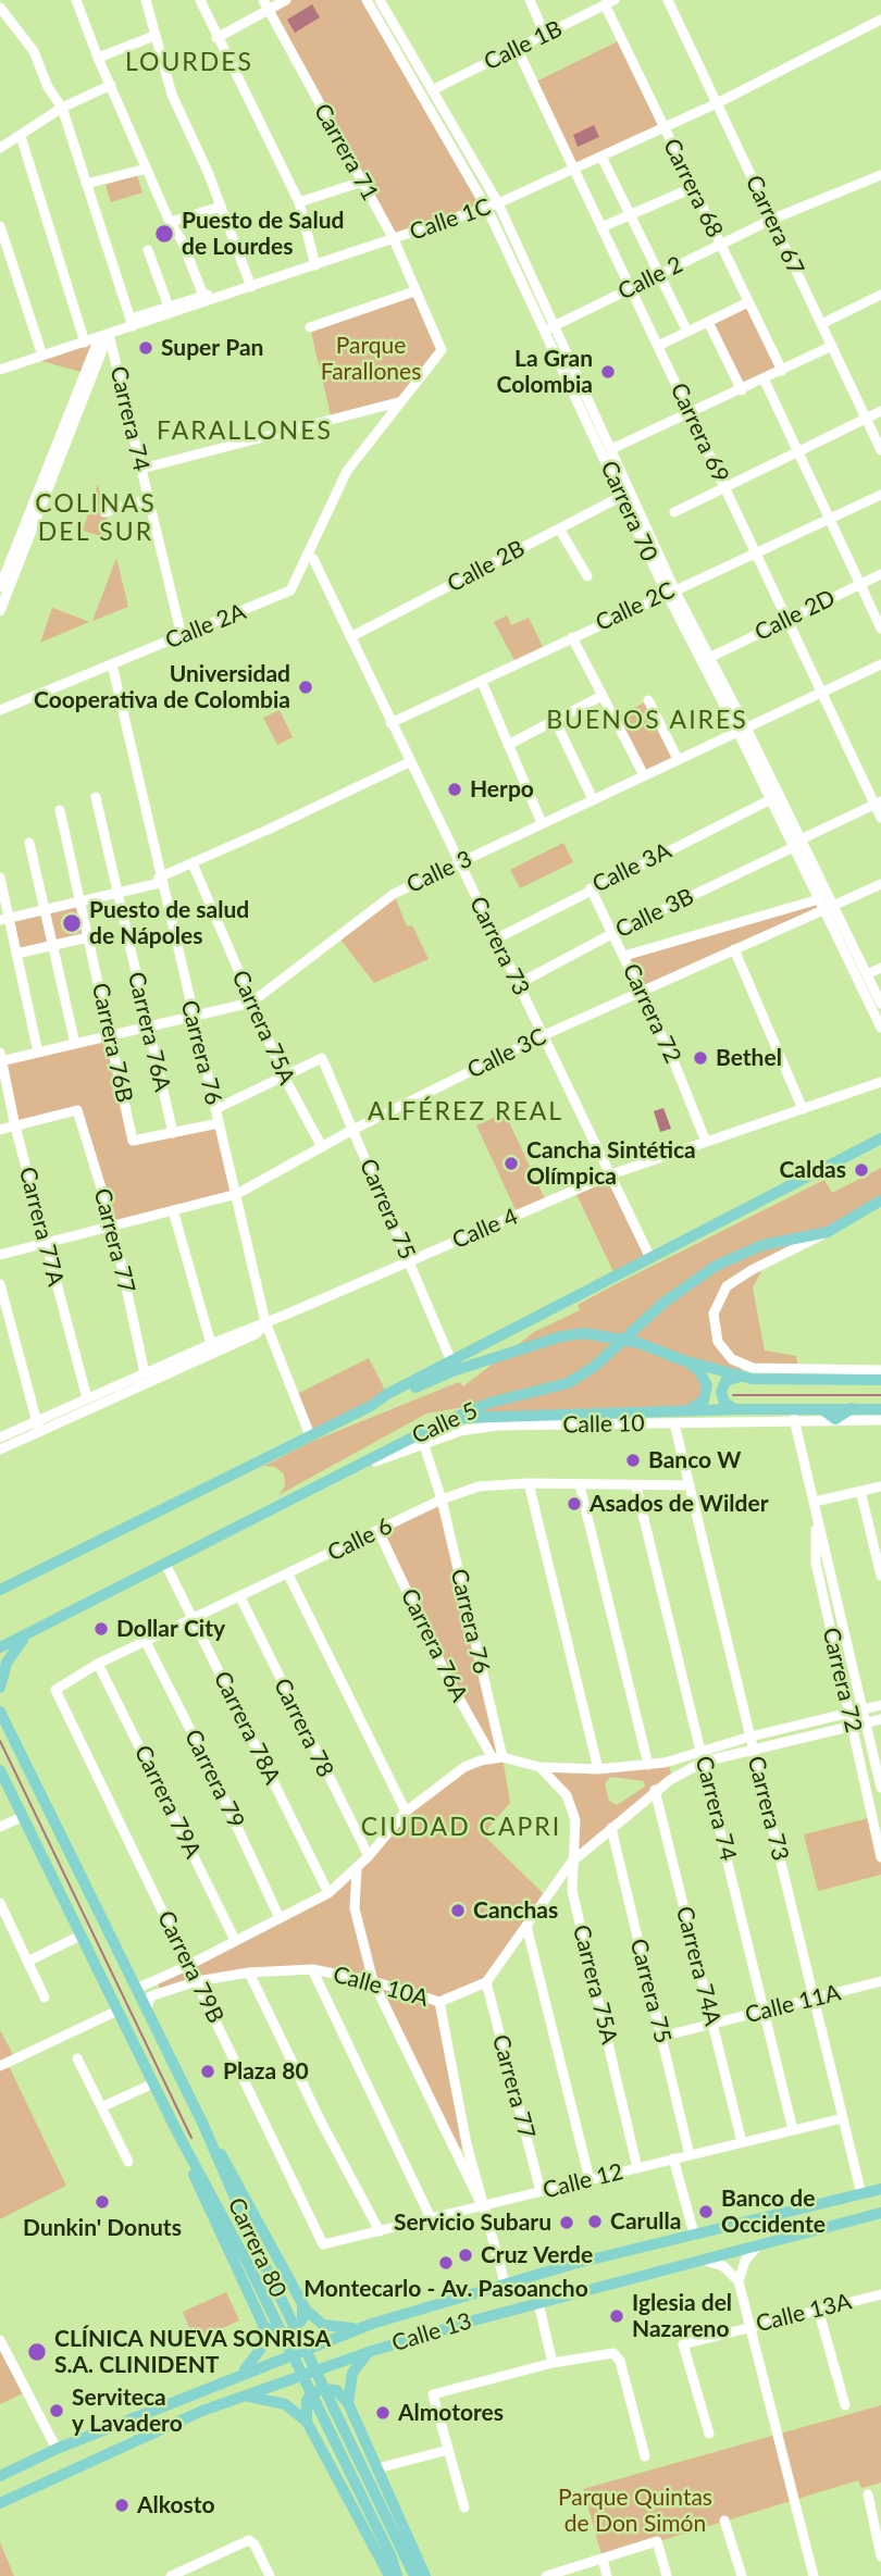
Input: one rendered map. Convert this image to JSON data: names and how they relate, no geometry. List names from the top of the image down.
{
  "streets": {
    "main road": [
      "Calle 5",
      "Calle 10",
      "Carrera 80",
      "Calle 13"
    ],
    "street": [
      "Calle 1B",
      "Carrera 71",
      "Carrera 68",
      "Calle 1C",
      "Carrera 67",
      "Calle 2",
      "Carrera 74",
      "Carrera 69",
      "Carrera 70",
      "Calle 2B",
      "Calle 2C",
      "Calle 2D",
      "Calle 2A",
      "Calle 3A",
      "Calle 3",
      "Calle 3B",
      "Carrera 73",
      "Carrera 72",
      "Carrera 75A",
      "Carrera 76A",
      "Carrera 76B",
      "Carrera 76",
      "Calle 3C",
      "Carrera 75",
      "Carrera 77A",
      "Calle 4",
      "Carrera 77",
      "Calle 6",
      "Carrera 78A",
      "Carrera 78",
      "Carrera 79",
      "Carrera 79A",
      "Carrera 74A",
      "Carrera 79B",
      "Calle 10A",
      "Calle 11A",
      "Calle 12",
      "Calle 13A"
    ]
  },
  "crossings": [
    ["Calle 1B", "Carrera 68"],
    ["Calle 1B", "Carrera 69"],
    ["Calle 1B", "Carrera 70"],
    ["Carrera 71", "Calle 1C"],
    ["Carrera 71", "Calle 2A"],
    ["Carrera 68", "Calle 1C"],
    ["Carrera 68", "Calle 2"],
    ["Calle 1C", "Carrera 67"],
    ["Calle 1C", "Carrera 74"],
    ["Calle 1C", "Carrera 69"],
    ["Calle 1C", "Carrera 70"],
    ["Carrera 67", "Calle 2"],
    ["Calle 2", "Carrera 69"],
    ["Calle 2", "Carrera 70"],
    ["Carrera 74", "Calle 2A"],
    ["Carrera 74", "Calle 6"],
    ["Carrera 74", "Calle 11A"],
    ["Carrera 74", "Calle 12"],
    ["Carrera 69", "Calle 2C"],
    ["Carrera 69", "Calle 2D"],
    ["Carrera 69", "Calle 3"],
    ["Carrera 69", "Calle 3B"],
    ["Carrera 70", "Calle 2B"],
    ["Carrera 70", "Calle 2C"],
    ["Carrera 70", "Calle 2D"],
    ["Carrera 70", "Calle 3A"],
    ["Carrera 70", "Calle 3"],
    ["Carrera 70", "Calle 3B"],
    ["Carrera 70", "Calle 3C"],
    ["Calle 2B", "Carrera 73"],
    ["Calle 2C", "Carrera 73"],
    ["Calle 2A", "Carrera 73"],
    ["Calle 2A", "Carrera 76"],
    ["Calle 3A", "Carrera 73"],
    ["Calle 3A", "Carrera 72"],
    ["Calle 3", "Carrera 73"],
    ["Calle 3", "Carrera 75A"],
    ["Calle 3", "Carrera 76A"],
    ["Calle 3", "Carrera 76B"],
    ["Calle 3", "Carrera 76"],
    ["Calle 3", "Carrera 77A"],
    ["Calle 3B", "Carrera 73"],
    ["Calle 3B", "Carrera 72"],
    ["Carrera 73", "Calle 3C"],
    ["Carrera 73", "Calle 4"],
    ["Carrera 73", "Calle 10"],
    ["Carrera 73", "Calle 6"],
    ["Carrera 73", "Calle 11A"],
    ["Carrera 73", "Calle 12"],
    ["Carrera 73", "Calle 13"],
    ["Carrera 72", "Calle 3C"],
    ["Carrera 72", "Calle 4"],
    ["Carrera 72", "Calle 10"],
    ["Carrera 75A", "Carrera 76A"],
    ["Carrera 75A", "Carrera 76"],
    ["Carrera 75A", "Calle 3C"],
    ["Carrera 75A", "Carrera 75"],
    ["Carrera 75A", "Carrera 77"],
    ["Carrera 75A", "Carrera 78"],
    ["Carrera 75A", "Calle 10A"],
    ["Carrera 75A", "Calle 12"],
    ["Carrera 76A", "Carrera 76B"],
    ["Carrera 76A", "Carrera 76"],
    ["Carrera 76A", "Carrera 77"],
    ["Carrera 76A", "Calle 6"],
    ["Carrera 76A", "Carrera 78"],
    ["Carrera 76A", "Calle 10A"],
    ["Carrera 76", "Calle 3C"],
    ["Carrera 76", "Calle 4"],
    ["Carrera 76", "Carrera 77"],
    ["Carrera 76", "Calle 10"],
    ["Carrera 76", "Calle 6"],
    ["Carrera 76", "Carrera 78"],
    ["Carrera 76", "Calle 10A"],
    ["Calle 3C", "Carrera 75"],
    ["Calle 3C", "Carrera 77A"],
    ["Calle 3C", "Carrera 77"],
    ["Carrera 75", "Calle 4"],
    ["Carrera 75", "Calle 11A"],
    ["Carrera 75", "Calle 12"],
    ["Carrera 77A", "Calle 4"],
    ["Carrera 77A", "Carrera 77"],
    ["Calle 4", "Carrera 77"],
    ["Carrera 77", "Carrera 78"],
    ["Carrera 77", "Calle 10A"],
    ["Carrera 77", "Calle 12"],
    ["Calle 5", "Calle 10"],
    ["Calle 5", "Carrera 78A"],
    ["Calle 6", "Carrera 78A"],
    ["Calle 6", "Carrera 78"],
    ["Calle 6", "Carrera 79"],
    ["Calle 6", "Carrera 79A"],
    ["Calle 6", "Carrera 79B"],
    ["Carrera 78", "Calle 10A"],
    ["Carrera 74A", "Calle 11A"],
    ["Carrera 74A", "Calle 12"],
    ["Carrera 79B", "Calle 10A"],
    ["Carrera 79B", "Calle 12"],
    ["Calle 10A", "Carrera 80"]
  ],
  "districts": [
    "LOURDES",
    "FARALLONES",
    "COLINAS DEL SUR",
    "BUENOS AIRES",
    "ALFÉREZ REAL",
    "CIUDAD CAPRI"
  ],
  "parks": ["Parque Farallones", "Parque Quintas de Don Simón"],
  "places": [
    "Puesto de Salud de Lourdes",
    "Super Pan",
    "La Gran Colombia",
    "Universidad Cooperativa de Colombia",
    "Herpo",
    "Puesto de salud de Nápoles",
    "Bethel",
    "Cancha Sintética Olímpica",
    "Caldas",
    "Banco W",
    "Asados de Wilder",
    "Dollar City",
    "Canchas",
    "Plaza 80",
    "Dunkin' Donuts",
    "Banco de Occidente",
    "Carulla",
    "Servicio Subaru",
    "Cruz Verde",
    "Montecarlo - Av. Pasoancho",
    "Iglesia del Nazareno",
    "CLÍNICA NUEVA SONRISA S.A. CLINIDENT",
    "Serviteca y Lavadero",
    "Almotores",
    "Alkosto"
  ]
}
